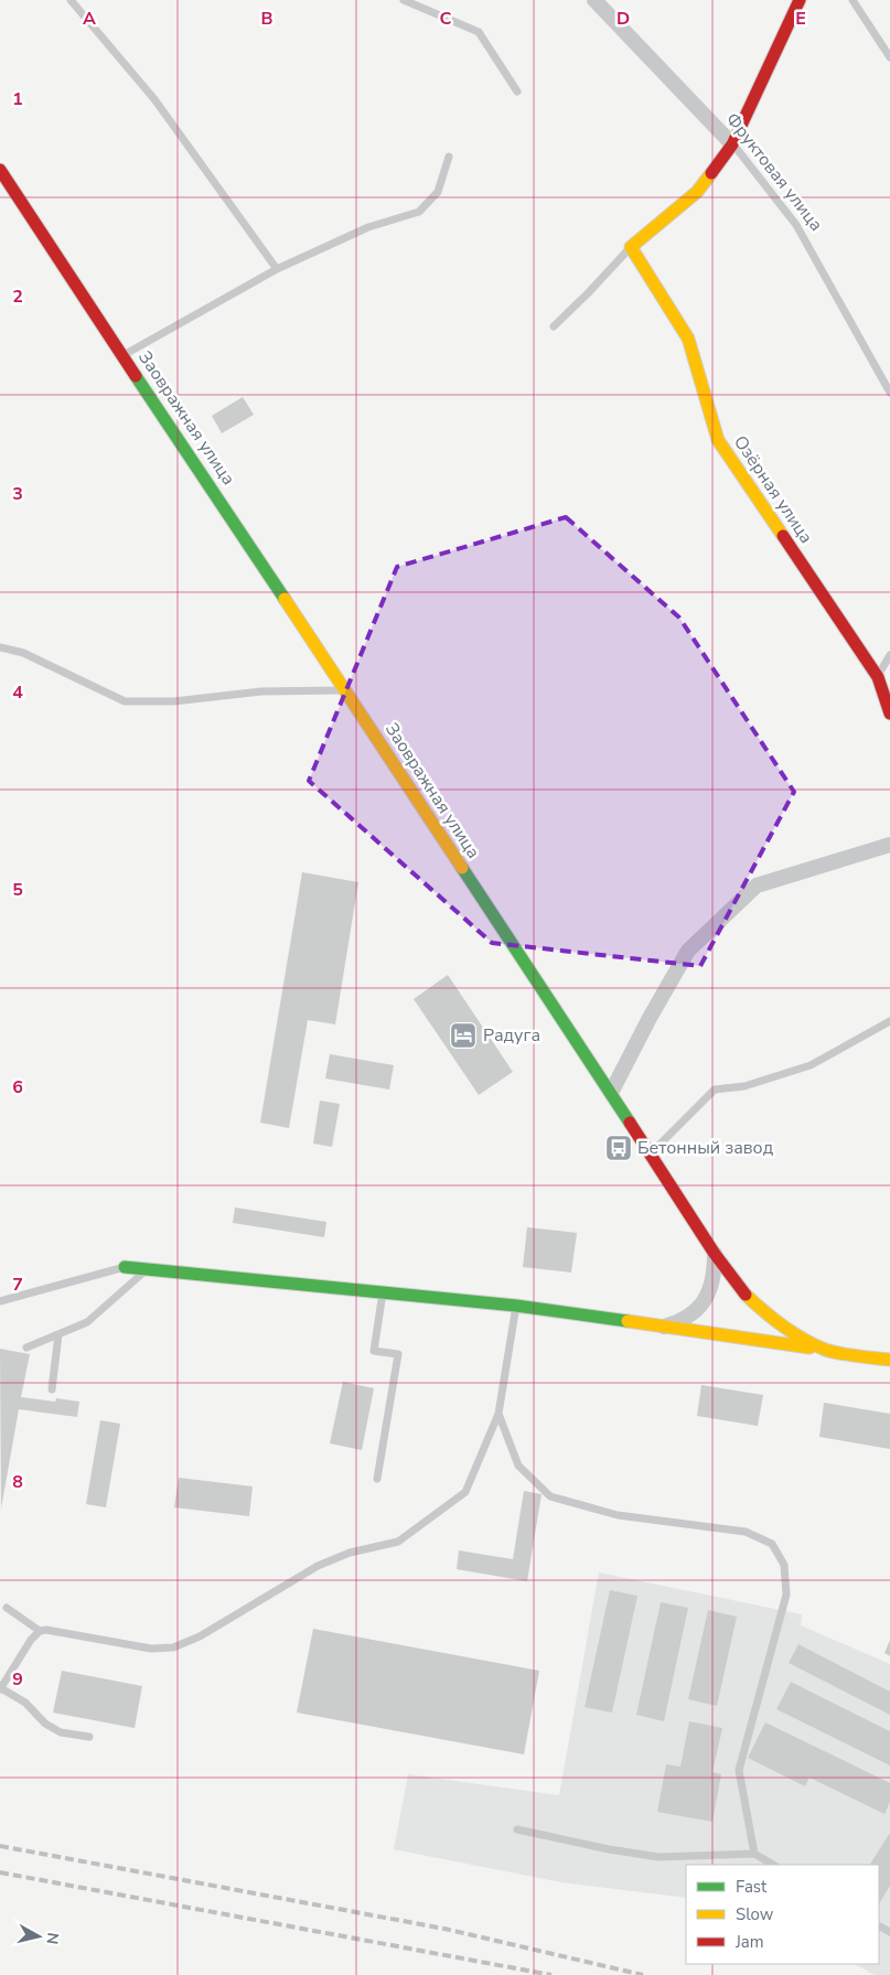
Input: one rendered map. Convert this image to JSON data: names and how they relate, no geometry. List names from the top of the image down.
{
  "streets": {
    "street": ["Фруктовая улица", "Заовражная улица", "Озёрная улица"]
  },
  "places": {
    "hotel": ["Радуга"],
    "bus stop": ["Бетонный завод"]
  },
  "legend": ["Fast", "Slow", "Jam"],
  "north": "right",
  "grid": {
    "columns": [
      "A",
      "B",
      "C",
      "D",
      "E"
    ],
    "rows": [
      "1",
      "2",
      "3",
      "4",
      "5",
      "6",
      "7",
      "8",
      "9"
    ]
  }
}
